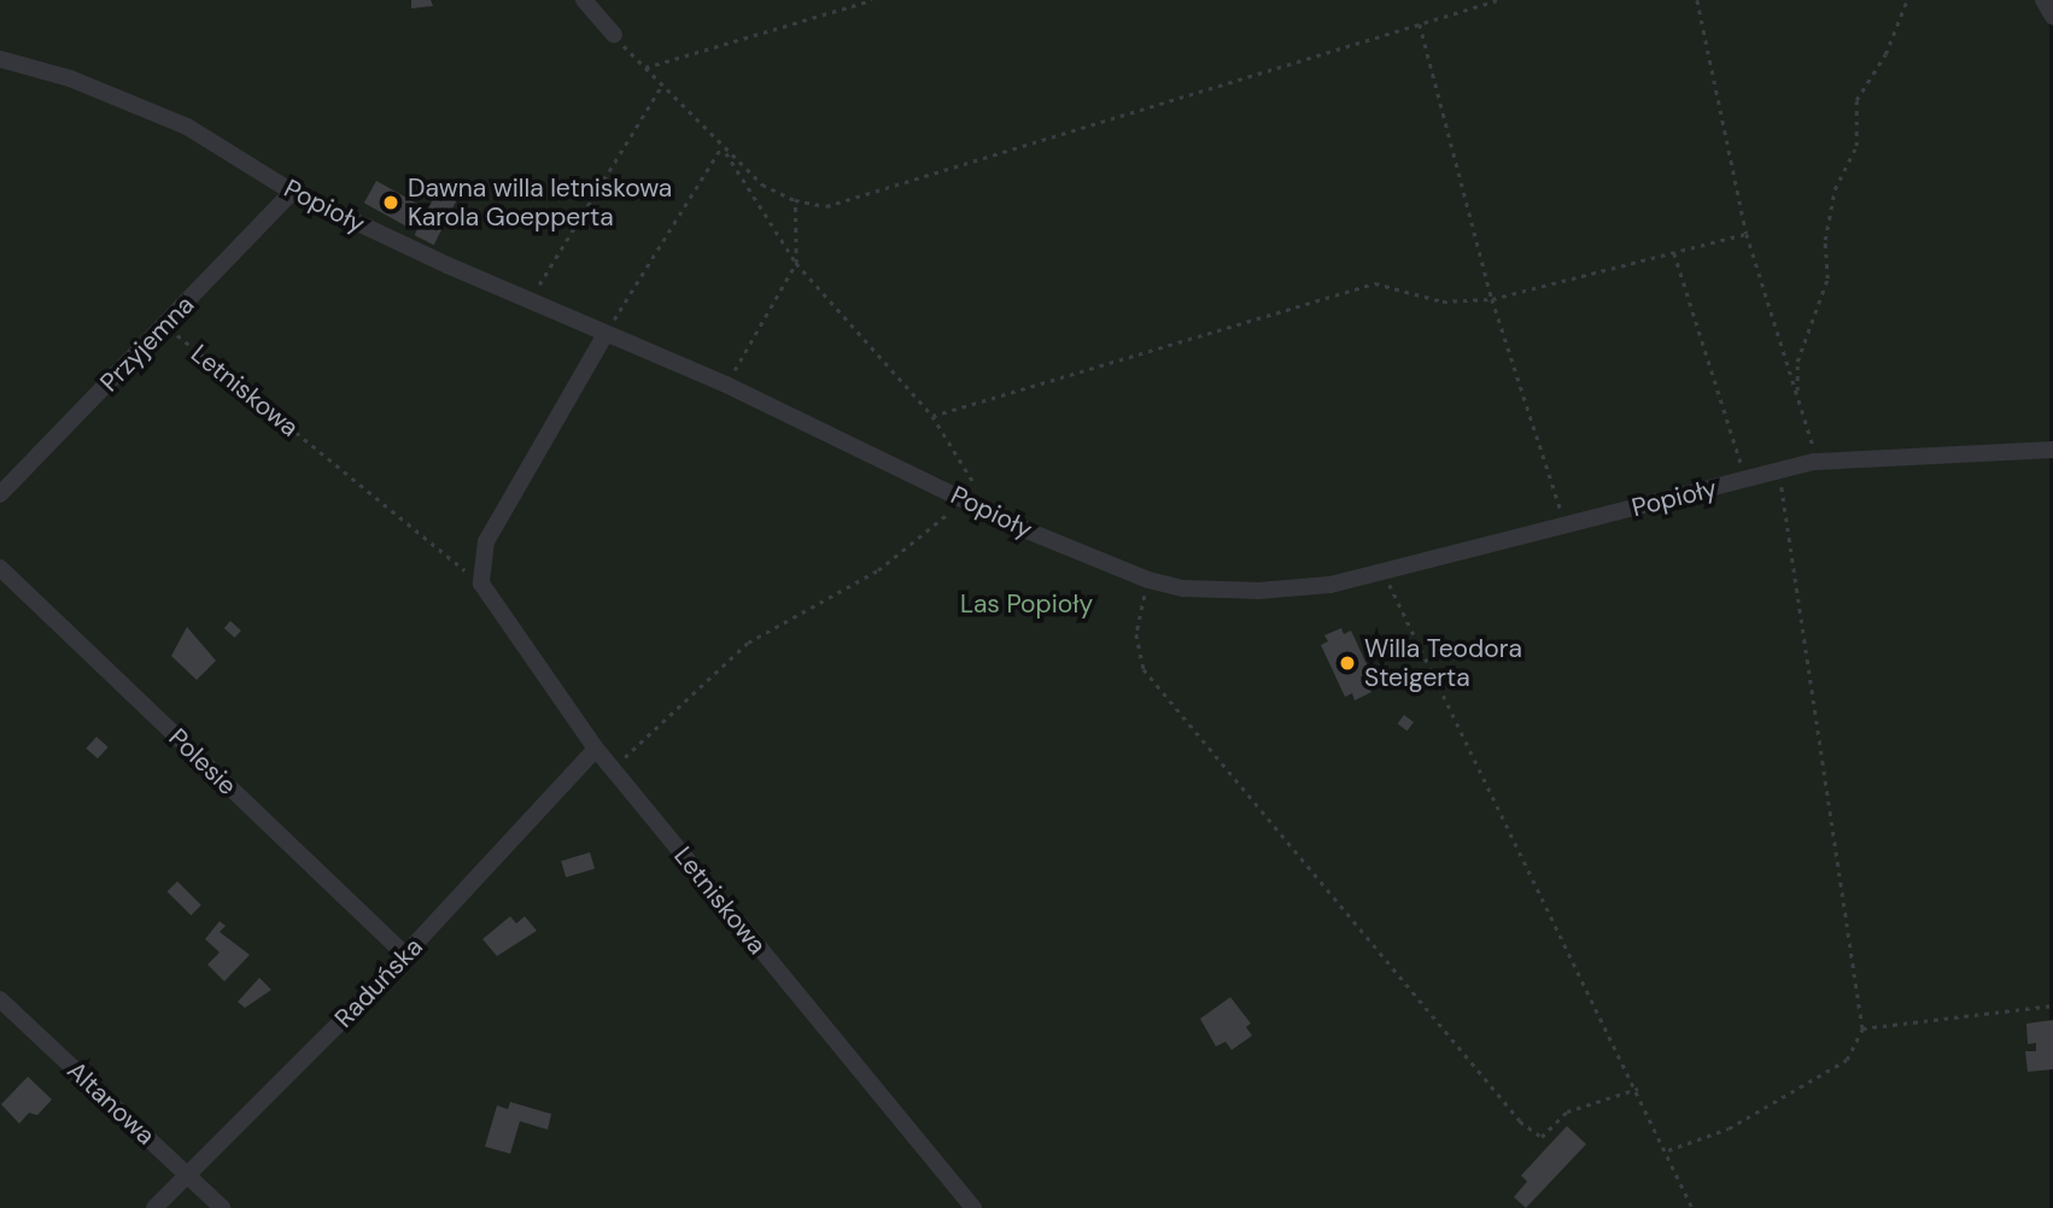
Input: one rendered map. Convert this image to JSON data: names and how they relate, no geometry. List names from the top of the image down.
{
  "streets": {
    "street": [
      "Popioły",
      "Przyjemna",
      "Letniskowa",
      "Polesie",
      "Raduńska",
      "Altanowa"
    ]
  },
  "crossings": [
    ["Popioły", "Przyjemna"],
    ["Przyjemna", "Letniskowa"],
    ["Letniskowa", "Raduńska"],
    ["Polesie", "Raduńska"],
    ["Raduńska", "Altanowa"]
  ],
  "parks": ["Las Popioły"],
  "places": ["Dawna willa letniskowa Karola Goepperta", "Willa Teodora Steigerta"]
}
